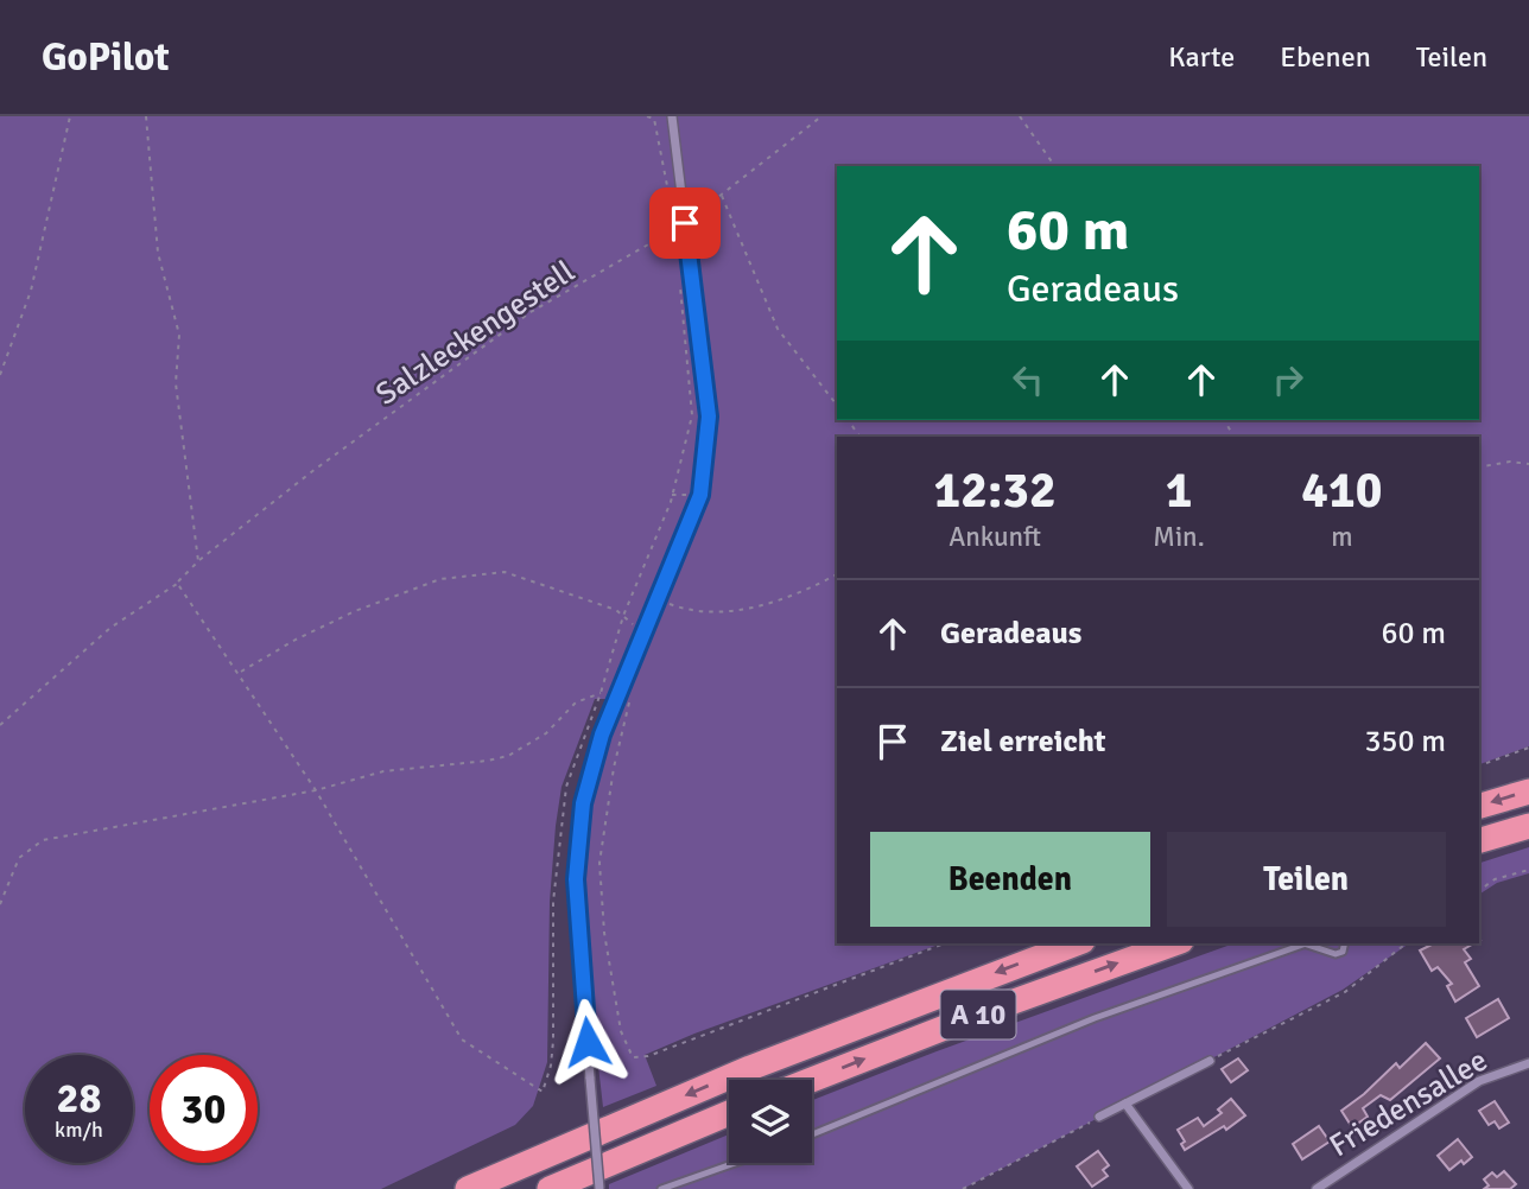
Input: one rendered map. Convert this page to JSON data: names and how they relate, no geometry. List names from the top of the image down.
{
  "streets": {
    "highway": ["A 10"],
    "street": ["Friedensallee"],
    "path": ["Salzleckengestell"]
  },
  "page": {
    "header": "GoPilot",
    "nav": ["Karte", "Ebenen", "Teilen"],
    "turn": ["60 m", "Geradeaus"],
    "eta": [
      "12:32",
      "Ankunft",
      "1",
      "Min.",
      "410",
      "m"
    ],
    "list": [
      {
        "name": "Geradeaus",
        "value": "60 m"
      },
      {
        "name": "Ziel erreicht",
        "value": "350 m"
      }
    ],
    "buttons": ["Beenden", "Teilen"],
    "speed": "28 km/h",
    "limit": "30"
  }
}
